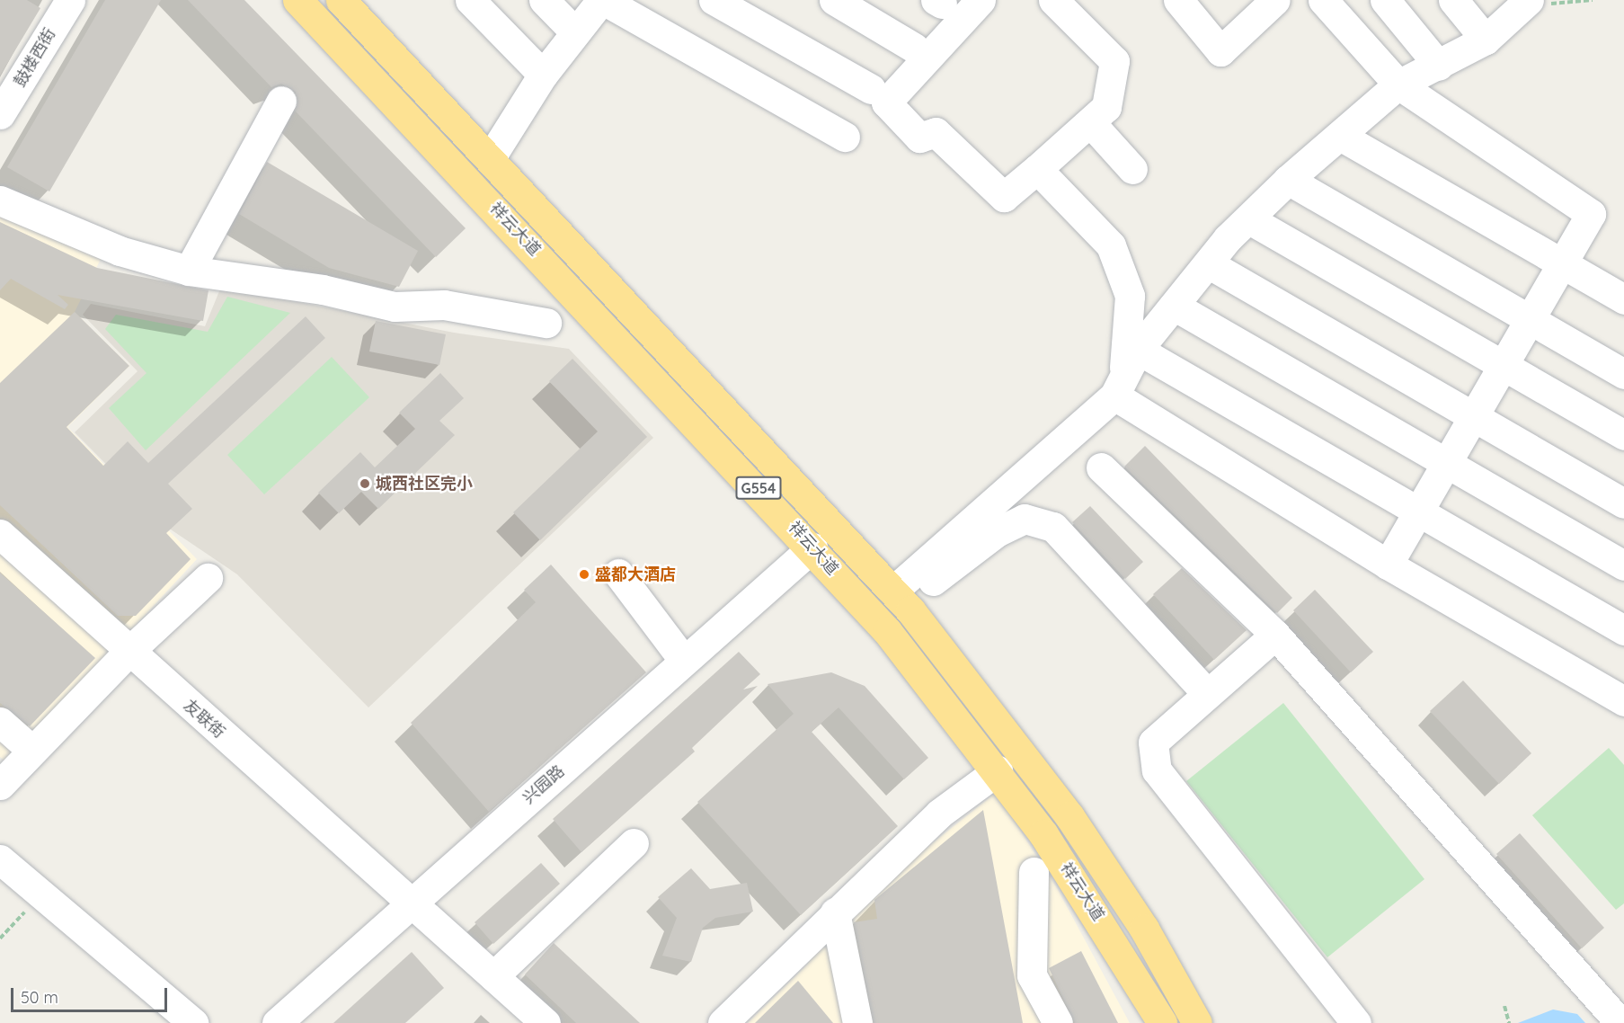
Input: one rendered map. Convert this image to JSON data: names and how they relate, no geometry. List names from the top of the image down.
{
  "streets": {
    "highway": ["祥云大道", "G554"],
    "street": ["鼓楼西街", "友联街", "兴园路"]
  },
  "crossings": [
    ["祥云大道", "兴园路"],
    ["友联街", "兴园路"]
  ],
  "places": ["城西社区完小", "盛都大酒店"],
  "scale_bar": "50 m"
}
